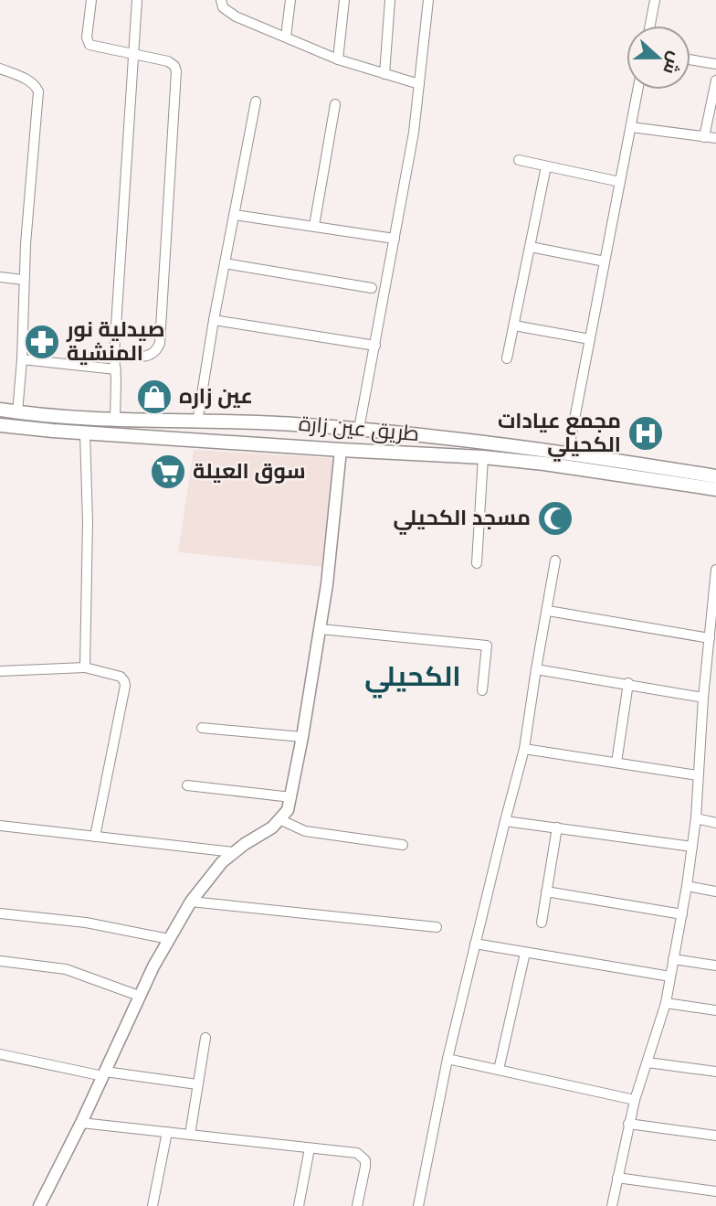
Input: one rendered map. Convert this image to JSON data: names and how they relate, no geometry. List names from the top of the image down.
{
  "streets": {
    "main road": ["طريق عين زارة"]
  },
  "districts": ["الكحيلي"],
  "places": {
    "pharmacy": ["صيدلية نور المنشية"],
    "shop": ["عين زاره"],
    "hospital": ["مجمع عيادات الكحيلي"],
    "supermarket": ["سوق العيلة"],
    "mosque": ["مسجد الكحيلي"]
  },
  "north": "right"
}
